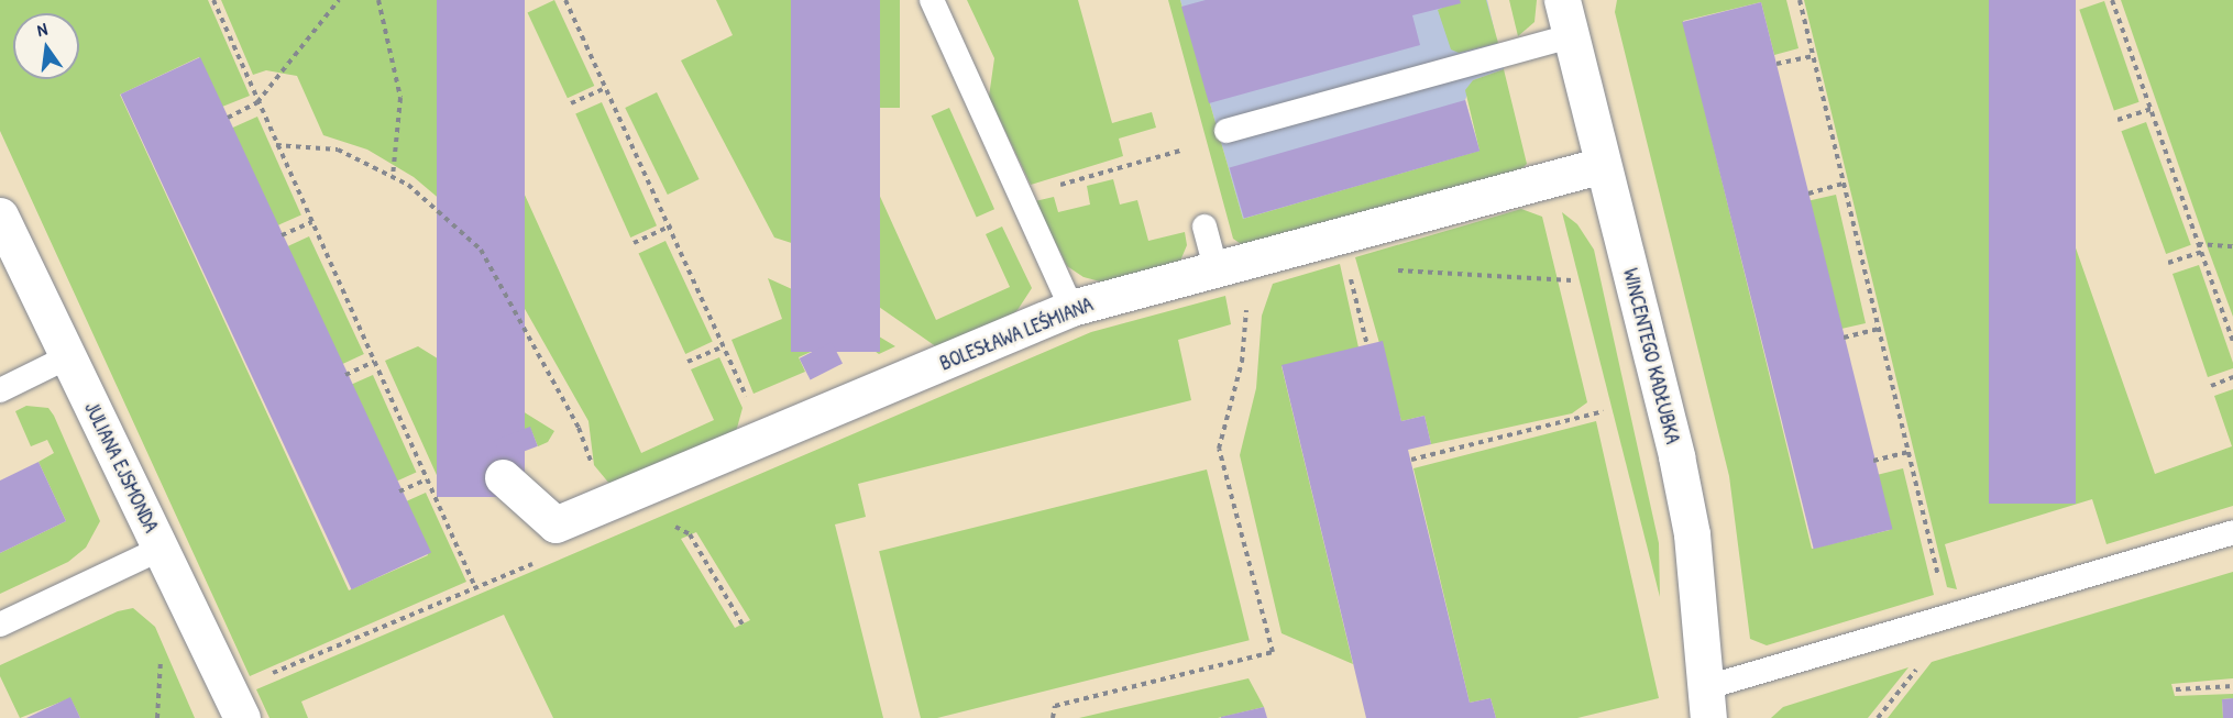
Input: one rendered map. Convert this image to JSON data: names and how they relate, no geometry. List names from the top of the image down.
{
  "streets": {
    "street": ["BOLESŁAWA LEŚMIANA", "WINCENTEGO KADŁUBKA", "JULIANA EJSMONDA"]
  },
  "crossings": [
    ["BOLESŁAWA LEŚMIANA", "WINCENTEGO KADŁUBKA"]
  ],
  "north": "top"
}
